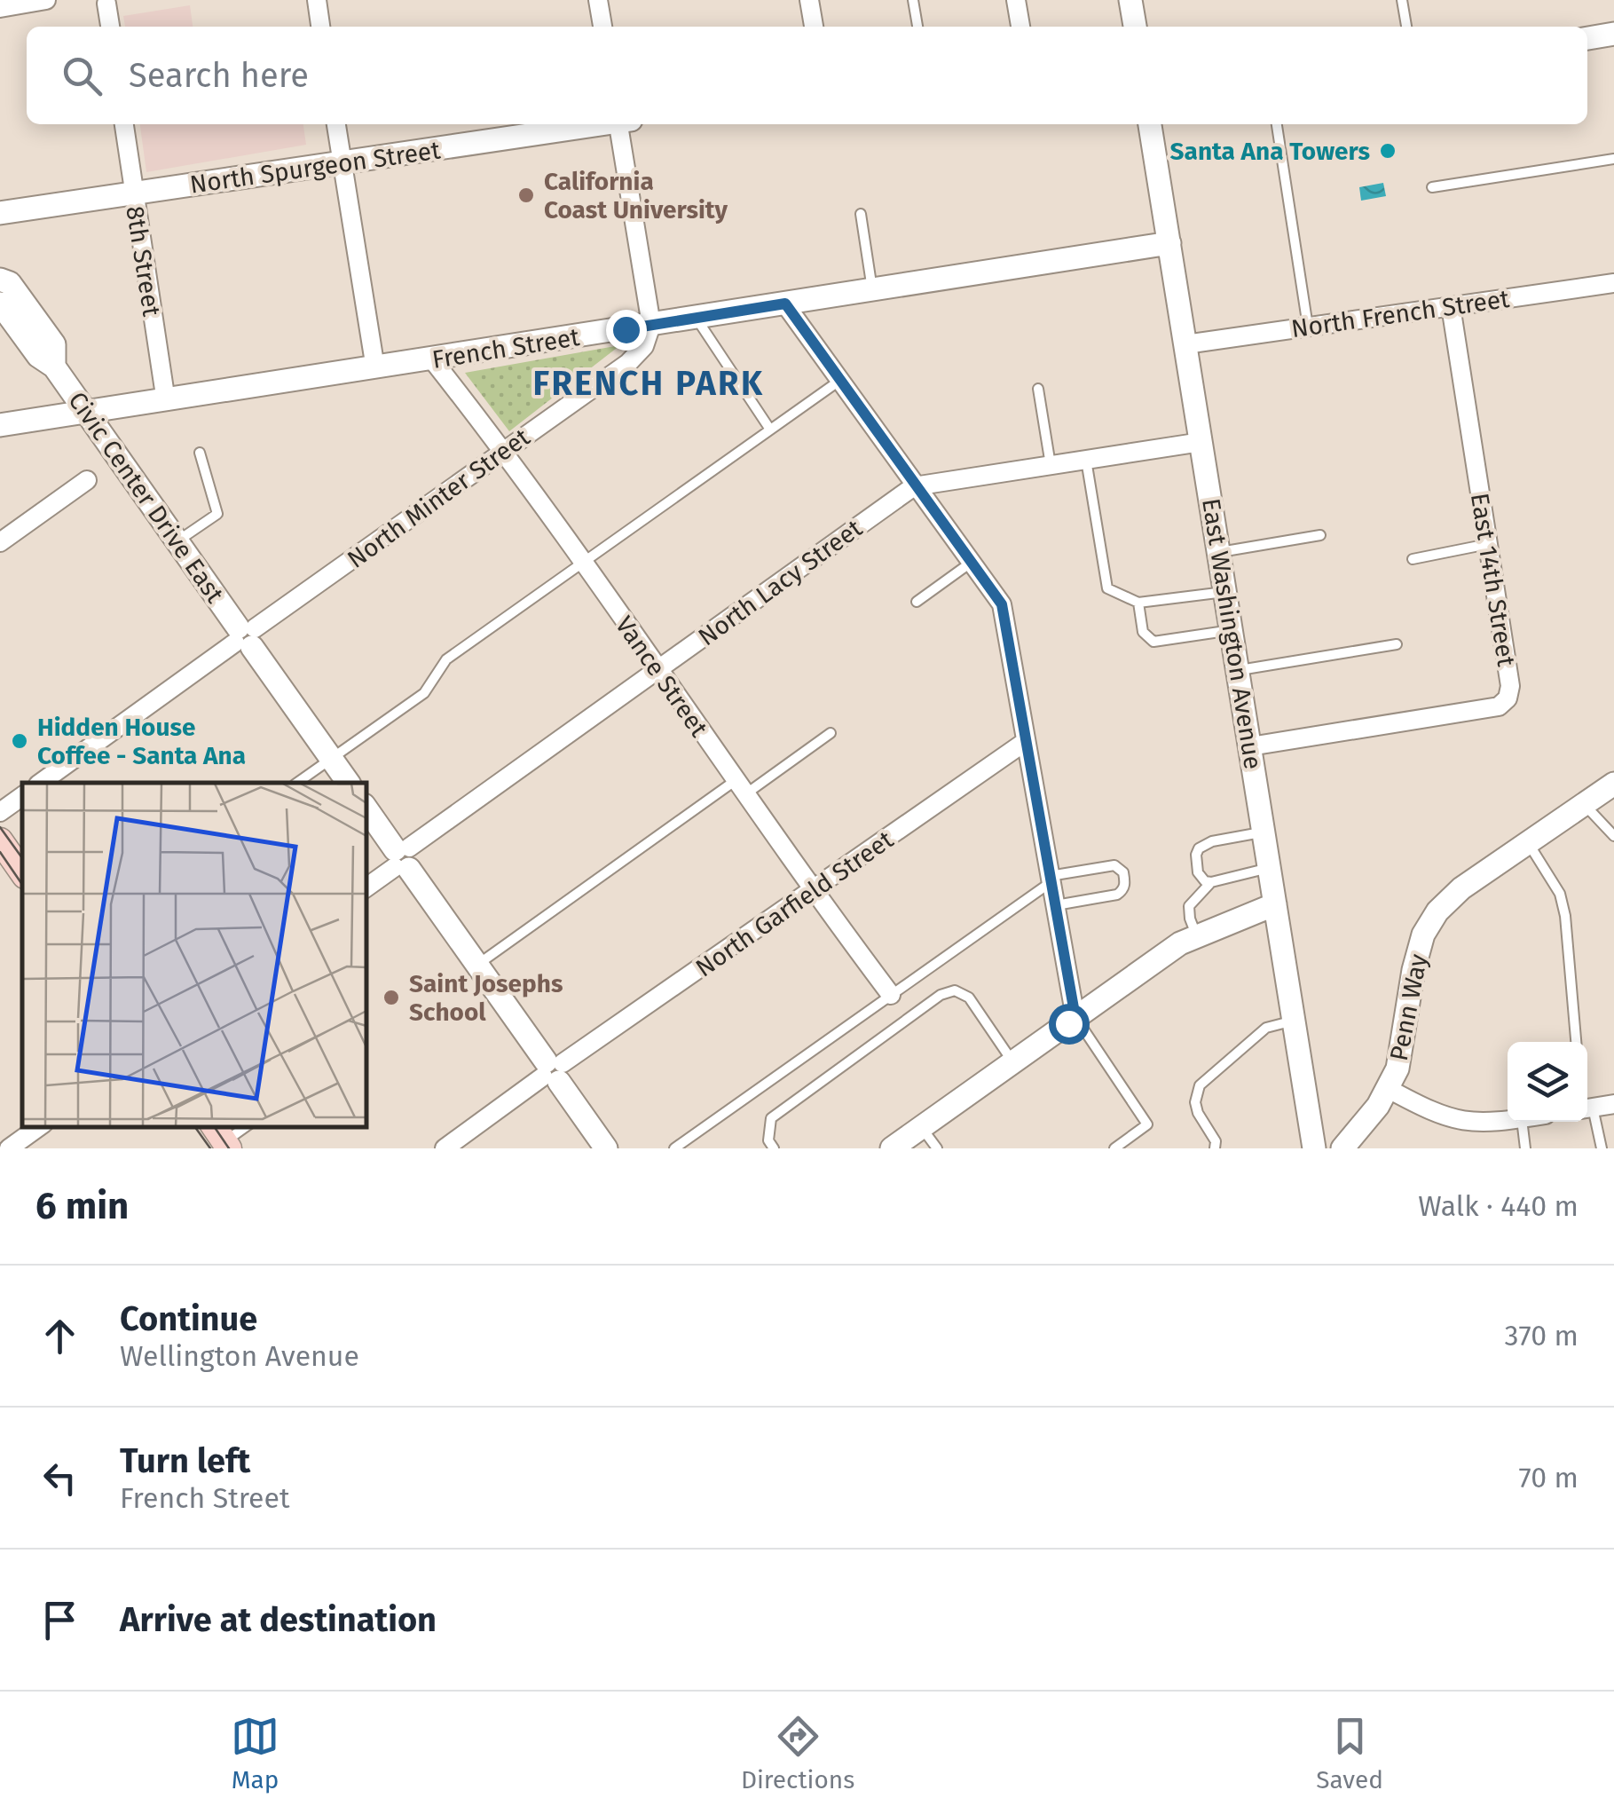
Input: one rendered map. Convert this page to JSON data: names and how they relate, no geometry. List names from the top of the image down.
{
  "streets": {
    "street": [
      "North Spurgeon Street",
      "8th Street",
      "North French Street",
      "French Street",
      "Civic Center Drive East",
      "North Minter Street",
      "East 14th Street",
      "North Lacy Street",
      "East Washington Avenue",
      "Vance Street",
      "North Garfield Street",
      "Penn Way"
    ]
  },
  "crossings": [
    ["North Spurgeon Street", "8th Street"],
    ["8th Street", "French Street"],
    ["North French Street", "East 14th Street"],
    ["North French Street", "East Washington Avenue"],
    ["French Street", "Civic Center Drive East"],
    ["French Street", "North Minter Street"],
    ["French Street", "East Washington Avenue"],
    ["French Street", "Vance Street"],
    ["Civic Center Drive East", "North Minter Street"],
    ["North Minter Street", "Vance Street"],
    ["East 14th Street", "East Washington Avenue"],
    ["North Lacy Street", "East Washington Avenue"],
    ["North Lacy Street", "Vance Street"],
    ["Vance Street", "North Garfield Street"]
  ],
  "districts": ["FRENCH PARK"],
  "places": [
    "Santa Ana Towers",
    "California Coast University",
    "Hidden House Coffee - Santa Ana",
    "Saint Josephs School"
  ],
  "page": {
    "search": "Search here",
    "heading": ["6 min", "Walk · 440 m"],
    "list": [
      ["Continue", "Wellington Avenue", "370 m"],
      ["Turn left", "French Street", "70 m"],
      "Arrive at destination"
    ],
    "nav": ["Map", "Directions", "Saved"]
  }
}
